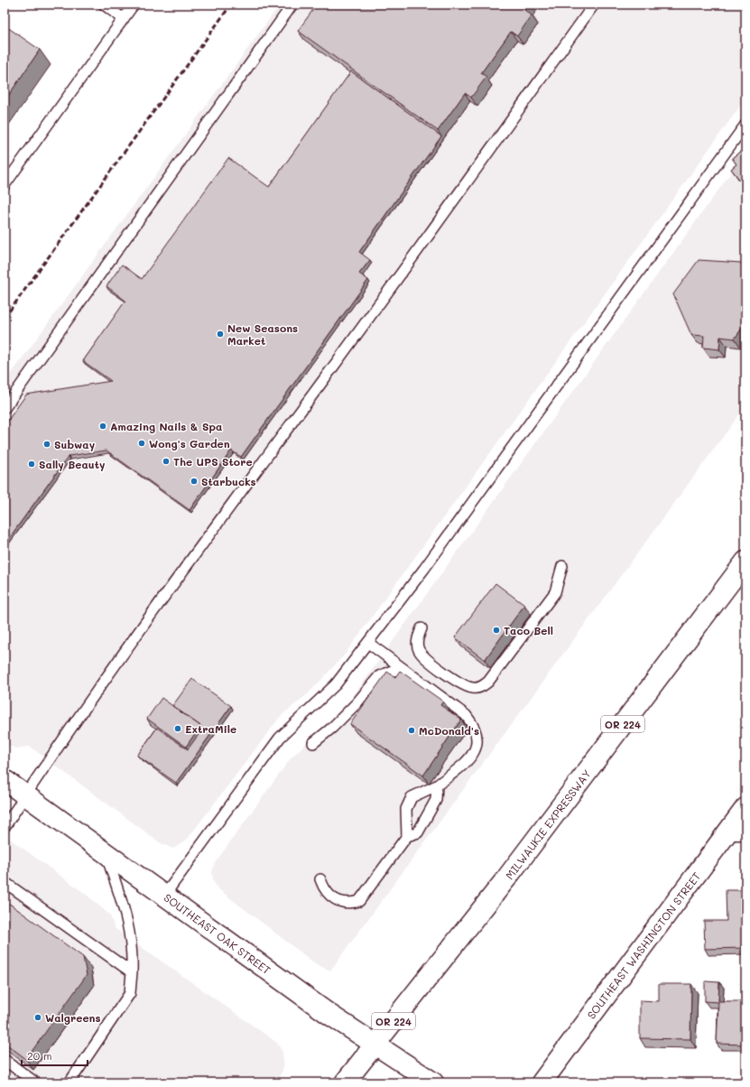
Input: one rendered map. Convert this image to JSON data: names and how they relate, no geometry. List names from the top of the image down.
{
  "streets": {
    "main road": [
      "OR 224",
      "MILWAUKIE EXPRESSWAY",
      "SOUTHEAST OAK STREET",
      "SOUTHEAST WASHINGTON STREET"
    ]
  },
  "crossings": [
    ["MILWAUKIE EXPRESSWAY", "SOUTHEAST OAK STREET"]
  ],
  "places": [
    "New Seasons Market",
    "Amazing Nails & Spa",
    "Wong's Garden",
    "Subway",
    "The UPS Store",
    "Sally Beauty",
    "Starbucks",
    "Taco Bell",
    "ExtraMile",
    "McDonald's",
    "Walgreens"
  ],
  "scale_bar": "20 m"
}
